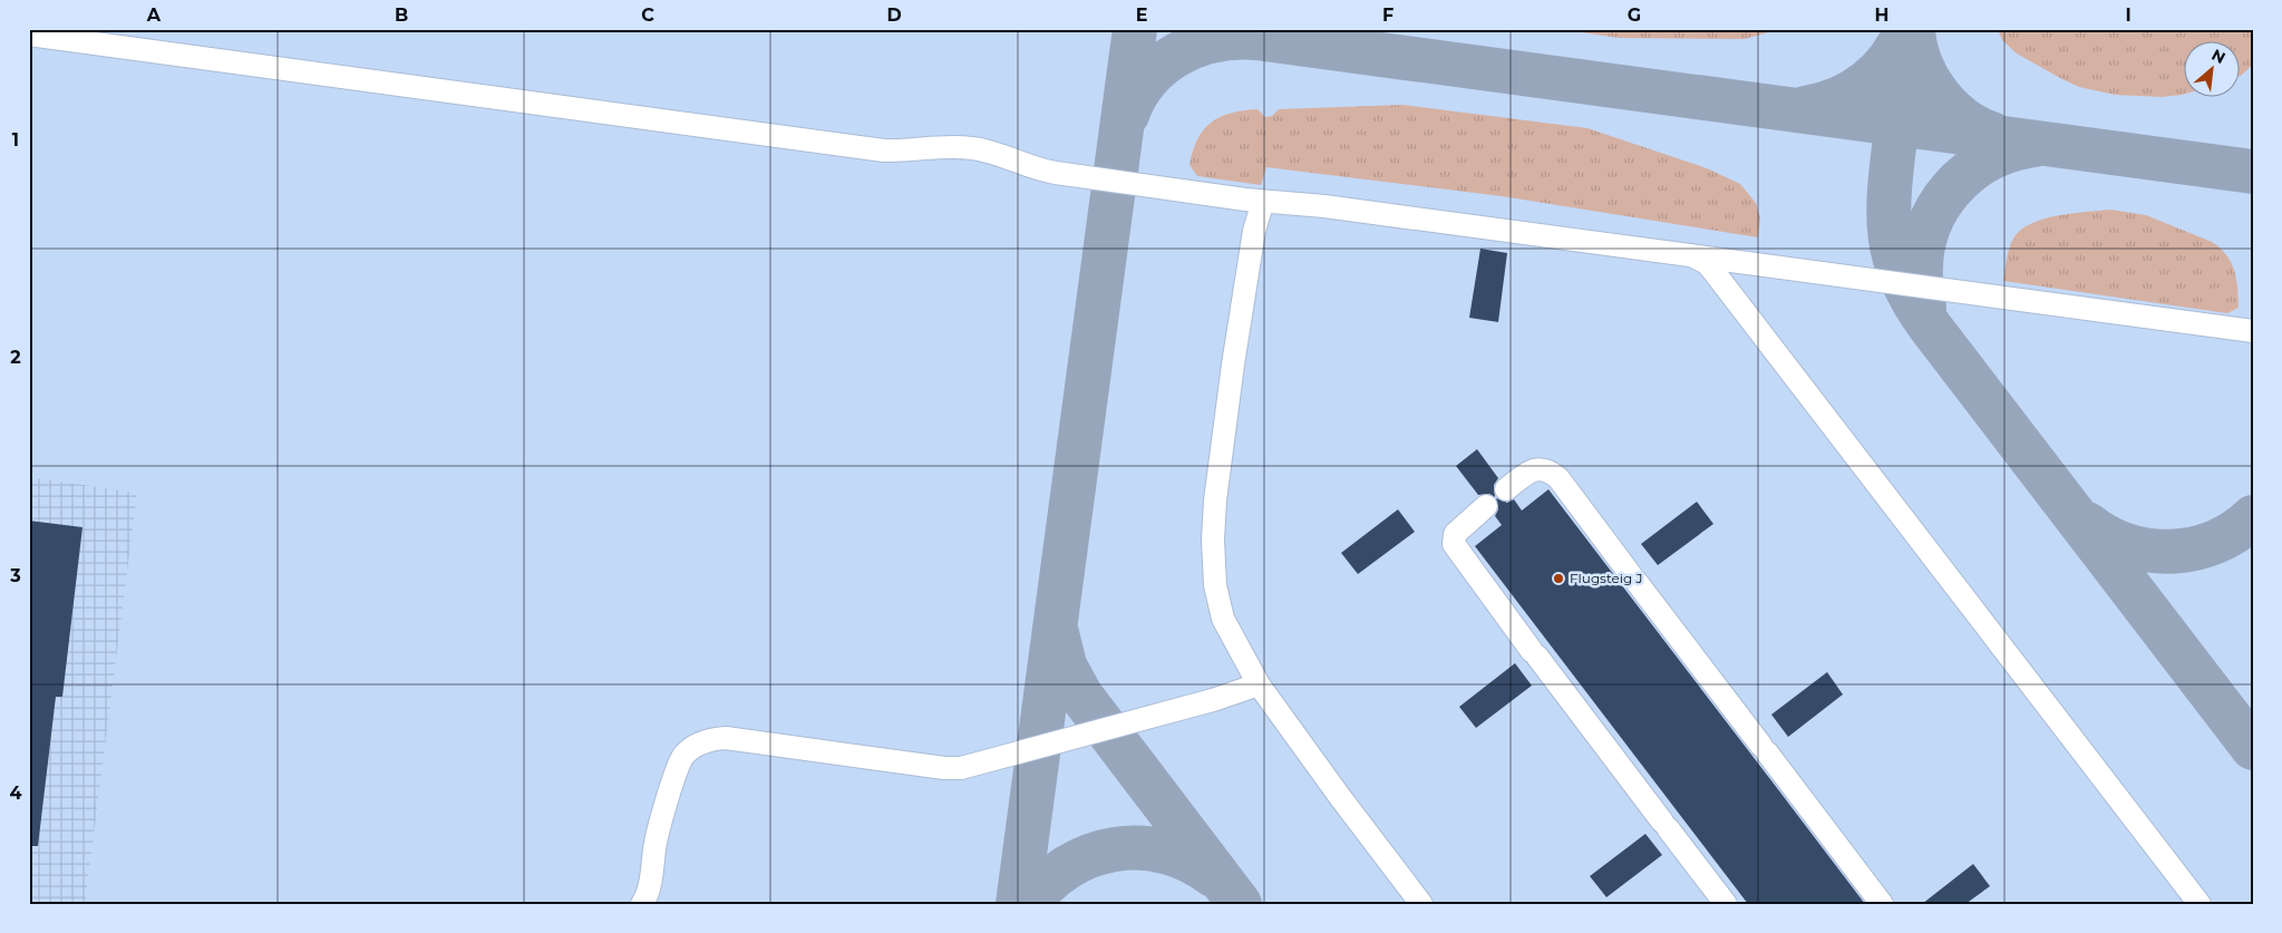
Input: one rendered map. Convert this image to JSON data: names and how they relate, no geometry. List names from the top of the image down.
{
  "places": ["Flugsteig J"],
  "north": "top right",
  "grid": {
    "columns": [
      "A",
      "B",
      "C",
      "D",
      "E",
      "F",
      "G",
      "H",
      "I"
    ],
    "rows": [
      "1",
      "2",
      "3",
      "4"
    ]
  }
}
